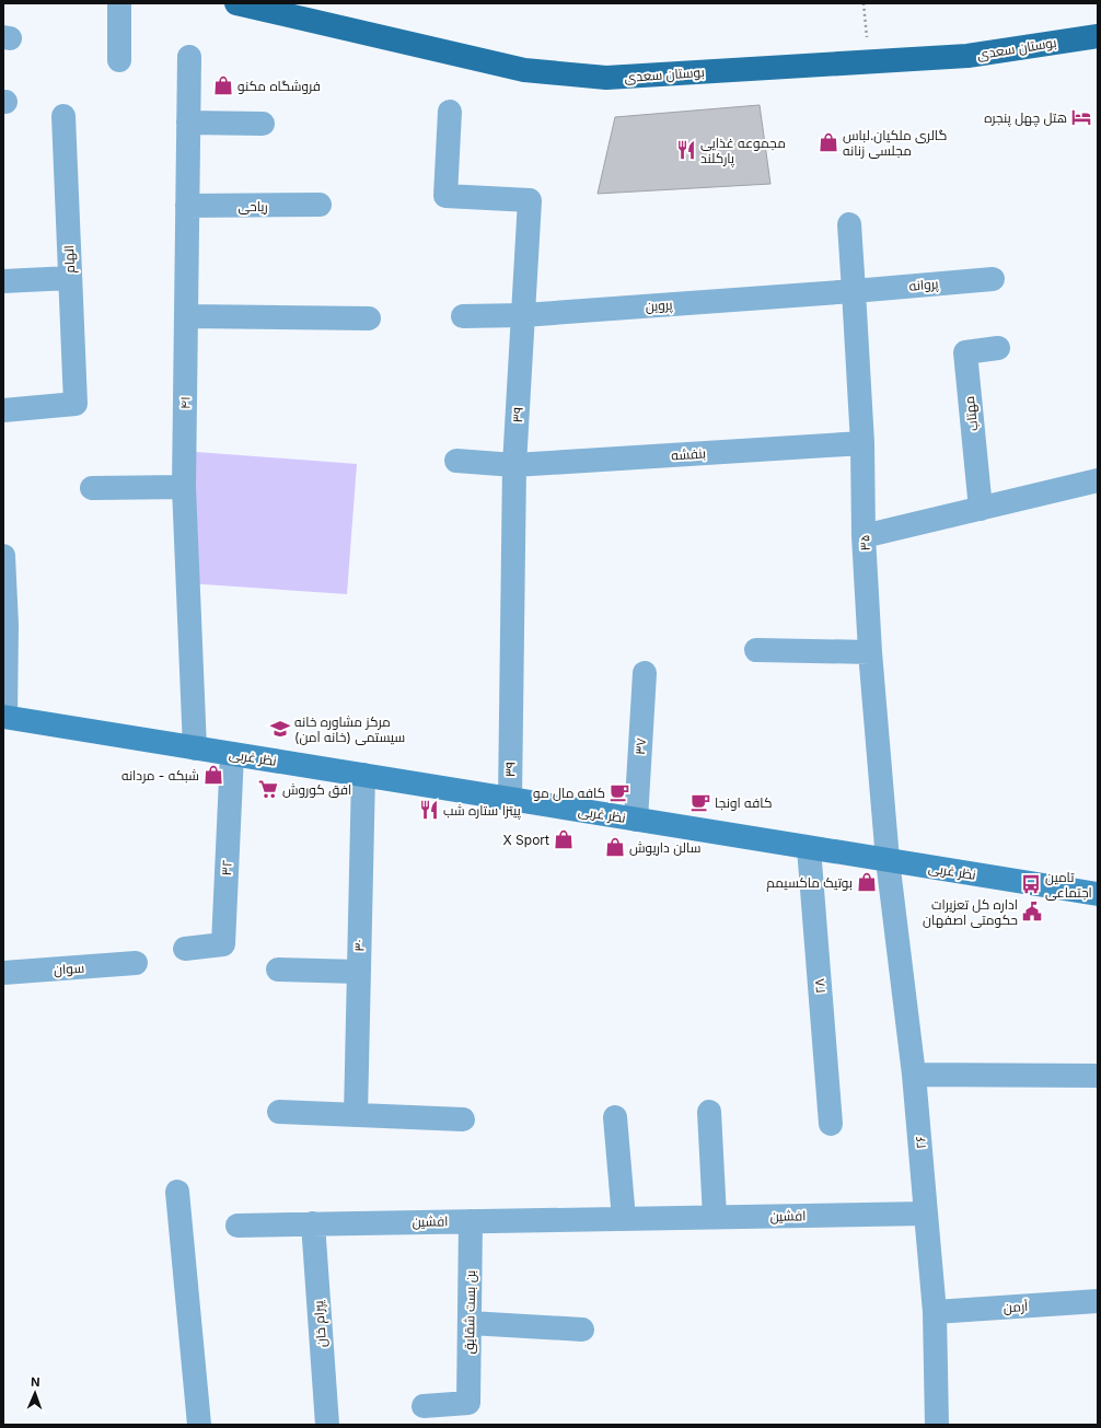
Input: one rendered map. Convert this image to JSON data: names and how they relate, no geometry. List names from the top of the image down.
{
  "streets": {
    "main road": ["بوستان سعدی", "نظر غربی"],
    "street": [
      "ریاحی",
      "الهام",
      "پروانه",
      "پروین",
      "۴۱",
      "مهتاب",
      "۳۹",
      "بنفشه",
      "۳۵",
      "۳۷",
      "۳۲",
      "۳۰",
      "سوان",
      "۲۸",
      "۲۶",
      "افشین",
      "آرمن",
      "بن بست شقایق",
      "یپرام خان"
    ]
  },
  "crossings": [
    ["ریاحی", "۴۱"],
    ["پروانه", "پروین"],
    ["پروانه", "۳۵"],
    ["پروین", "۳۹"],
    ["پروین", "۳۵"],
    ["۴۱", "نظر غربی"],
    ["۳۹", "بنفشه"],
    ["۳۹", "نظر غربی"],
    ["بنفشه", "۳۵"],
    ["۳۵", "نظر غربی"],
    ["۳۵", "۲۶"],
    ["۳۷", "نظر غربی"],
    ["نظر غربی", "۳۲"],
    ["نظر غربی", "۳۰"],
    ["نظر غربی", "۲۸"],
    ["نظر غربی", "۲۶"],
    ["۲۶", "افشین"],
    ["۲۶", "آرمن"],
    ["افشین", "بن بست شقایق"],
    ["افشین", "یپرام خان"]
  ],
  "places": {
    "shop": [
      "فروشگاه مکنو",
      "گالری ملکیان.لباس مجلسی زنانه",
      "شبکه - مردانه",
      "X Sport",
      "سالن داریوش",
      "بوتیک ماکسیمم"
    ],
    "hotel": ["هتل چهل پنجره"],
    "restaurant": ["مجموعه غذایی پارکلند", "پیتزا ستاره شب"],
    "school or university": ["مرکز مشاوره خانه سیستمی (خانه اَمن)"],
    "supermarket": ["افق کوروش"],
    "cafe": ["کافه مال مو", "کافه اونجا"],
    "bus stop": ["تامین اجتماعی"],
    "public building": ["اداره کل تعزیرات حکومتی اصفهان"]
  },
  "north": "top"
}
